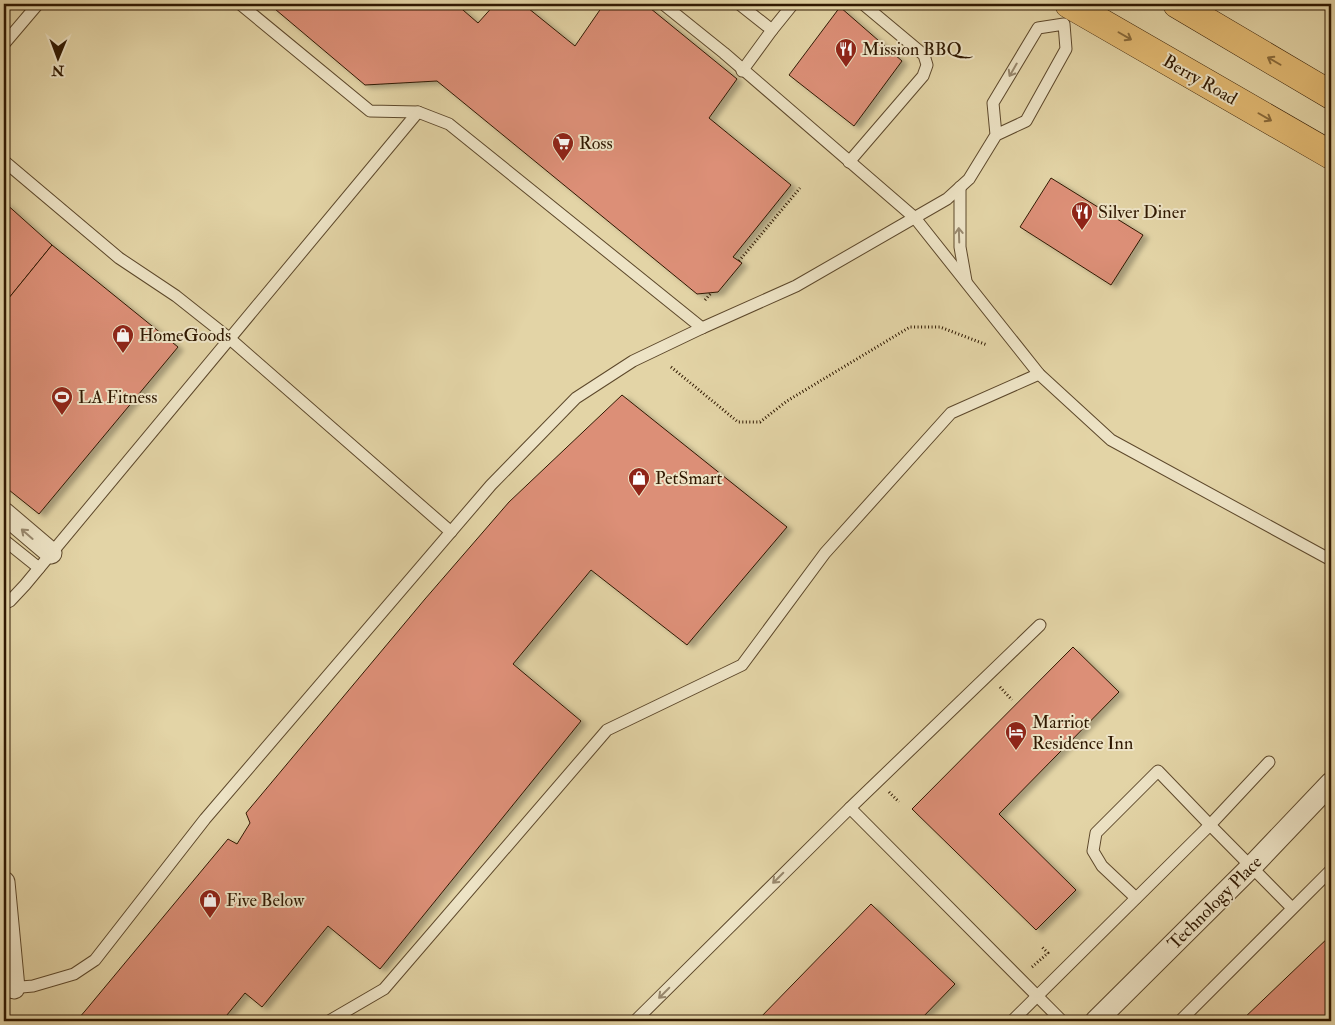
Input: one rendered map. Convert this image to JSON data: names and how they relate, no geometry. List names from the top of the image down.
{
  "streets": {
    "highway": ["Berry Road"],
    "street": ["Technology Place"]
  },
  "places": {
    "restaurant": ["Mission BBQ", "Silver Diner"],
    "supermarket": ["Ross"],
    "shop": ["HomeGoods", "PetSmart", "Five Below"],
    "sports": ["LA Fitness"],
    "hotel": ["Marriot Residence Inn"]
  },
  "north": "bottom"
}
